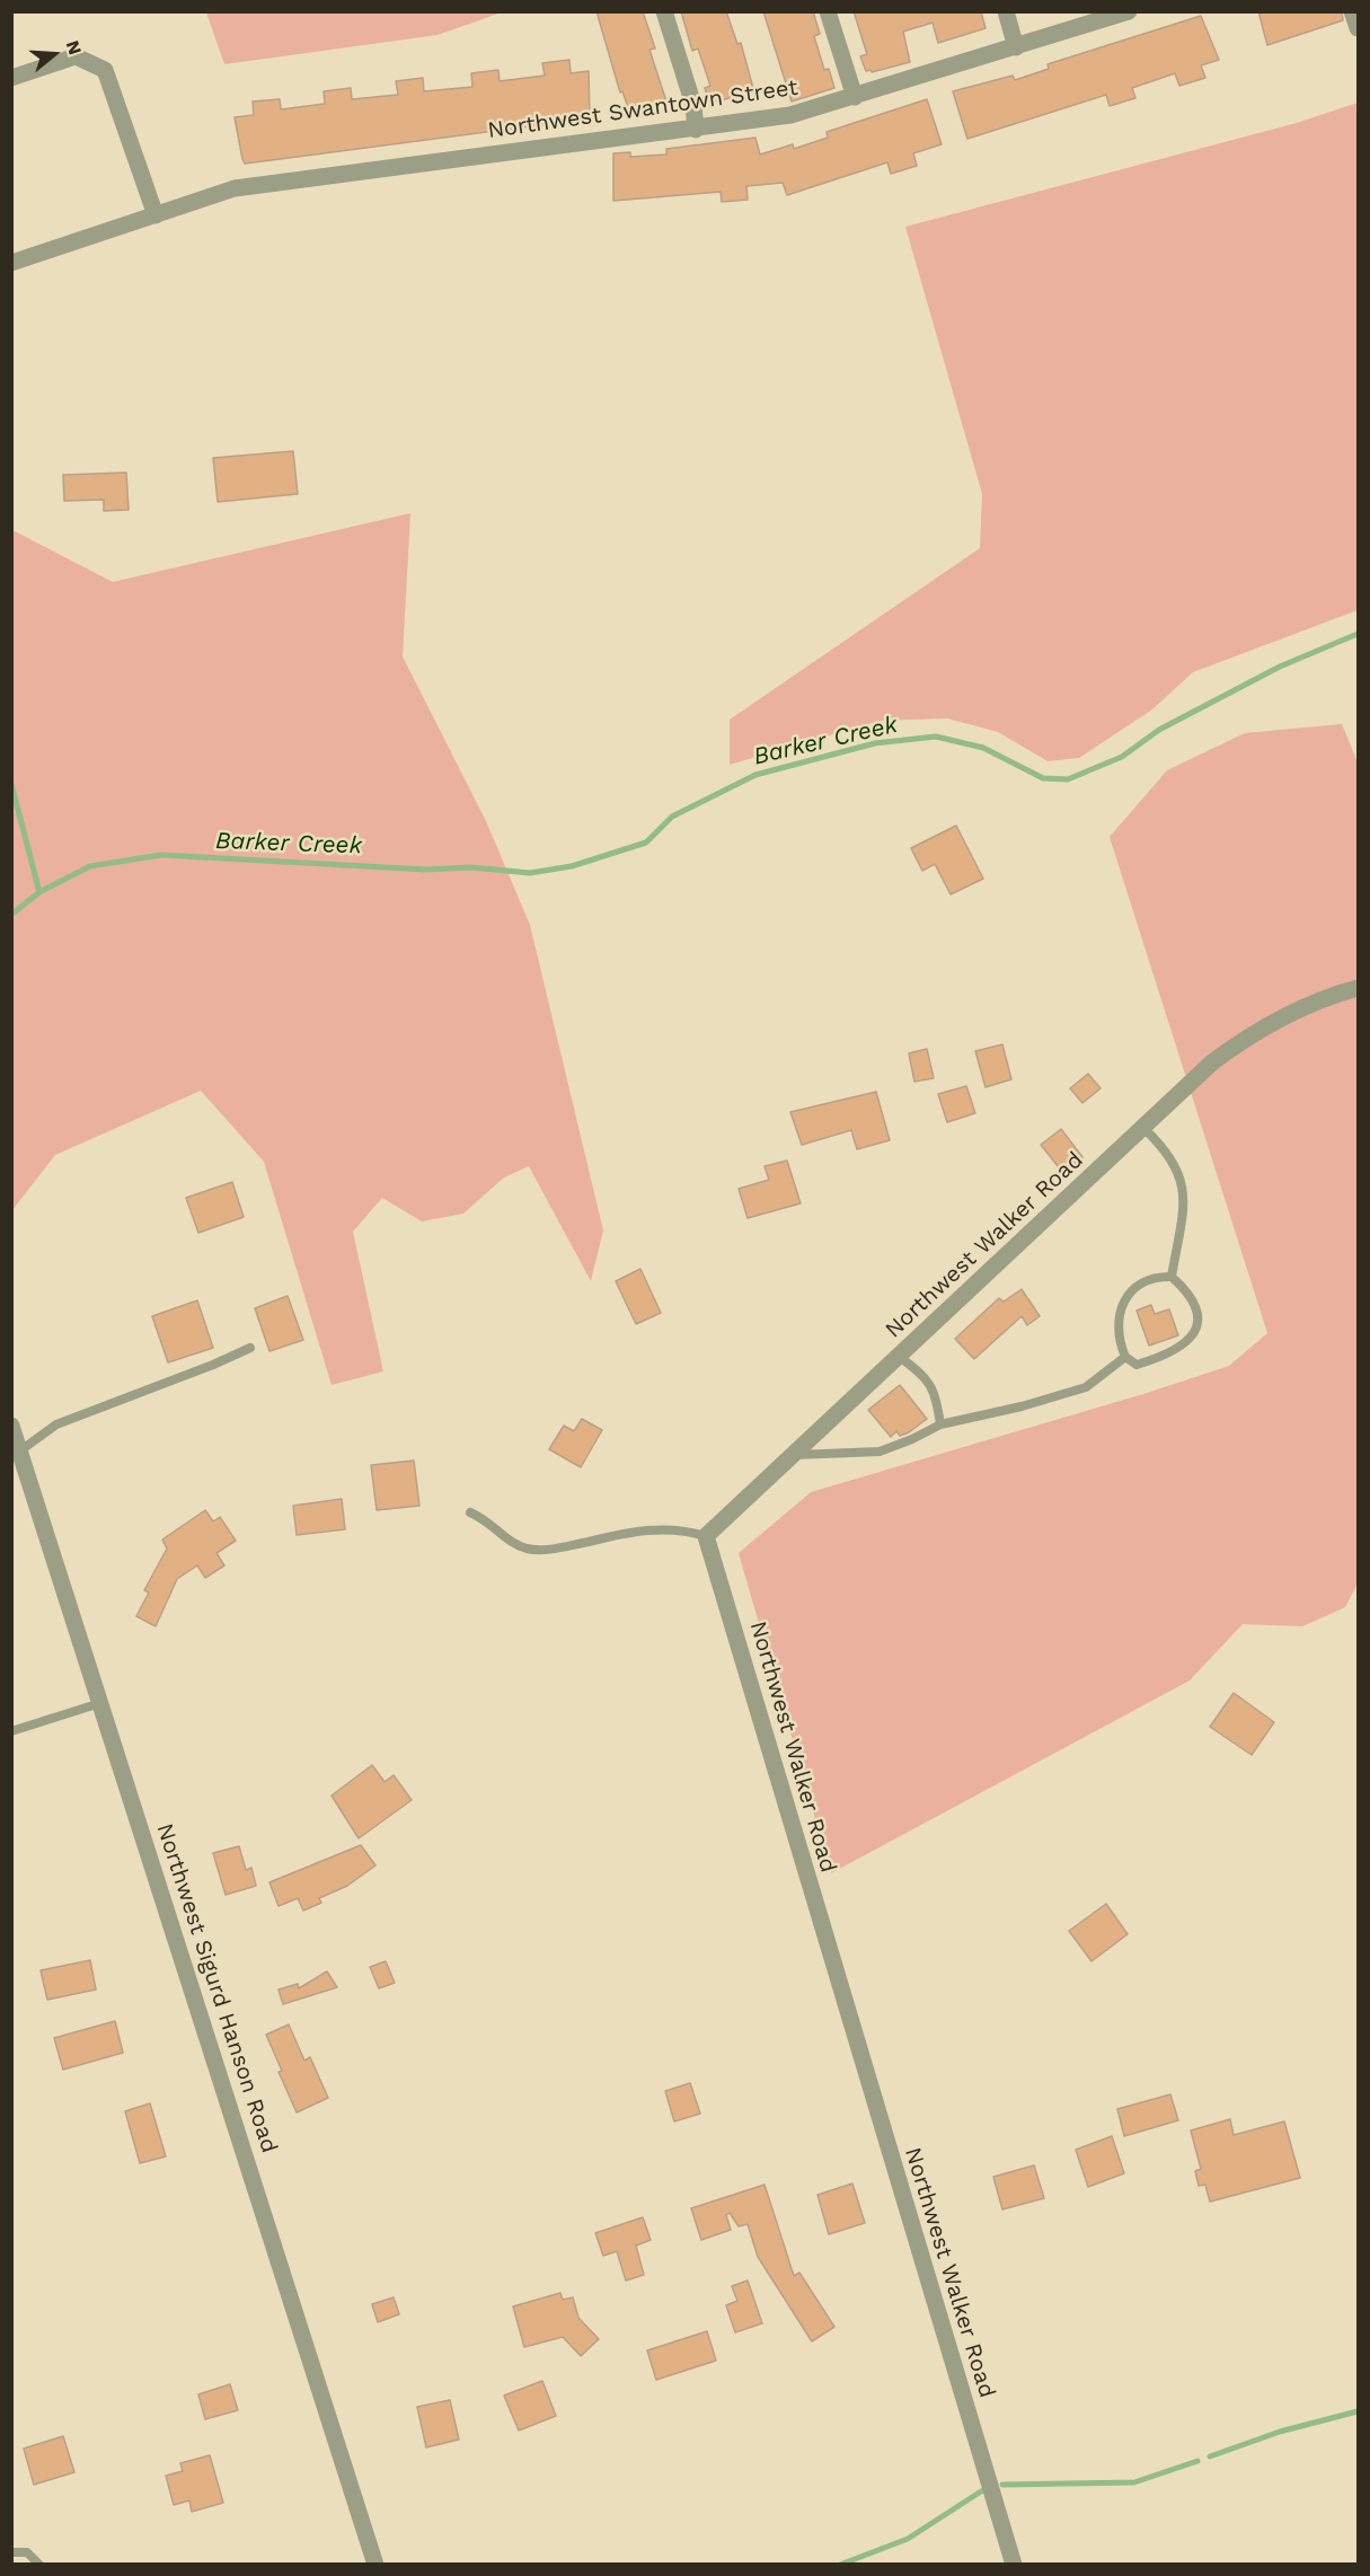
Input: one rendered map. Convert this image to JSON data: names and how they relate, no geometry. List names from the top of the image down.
{
  "streets": {
    "street": ["Northwest Swantown Street", "Northwest Walker Road", "Northwest Sigurd Hanson Road"]
  },
  "water": ["Barker Creek"],
  "north": "right"
}
